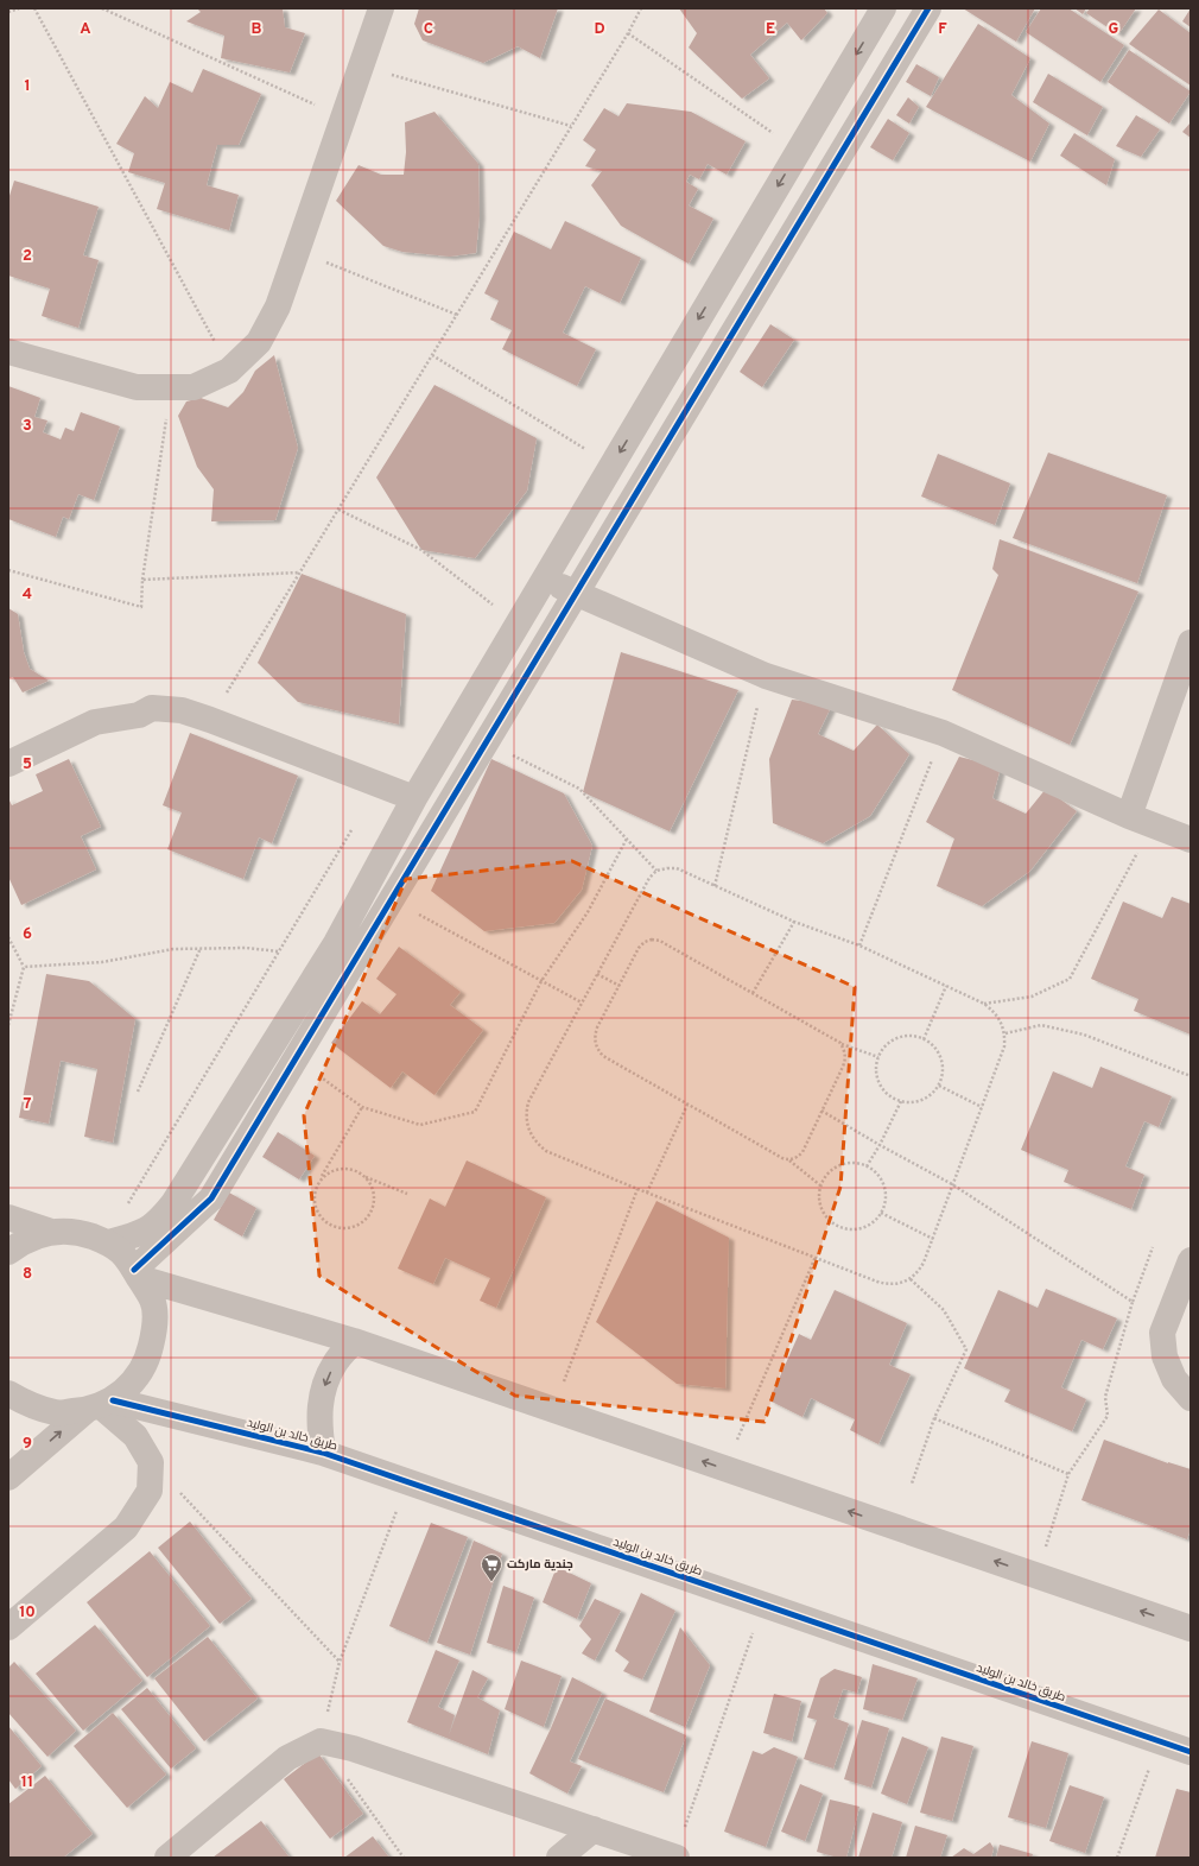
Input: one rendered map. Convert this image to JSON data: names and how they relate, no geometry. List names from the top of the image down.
{
  "streets": {
    "street": ["طريق خالد بن الوليد"]
  },
  "places": {
    "supermarket": ["جندية ماركت"]
  },
  "grid": {
    "columns": [
      "A",
      "B",
      "C",
      "D",
      "E",
      "F",
      "G"
    ],
    "rows": [
      "1",
      "2",
      "3",
      "4",
      "5",
      "6",
      "7",
      "8",
      "9",
      "10",
      "11"
    ]
  }
}
